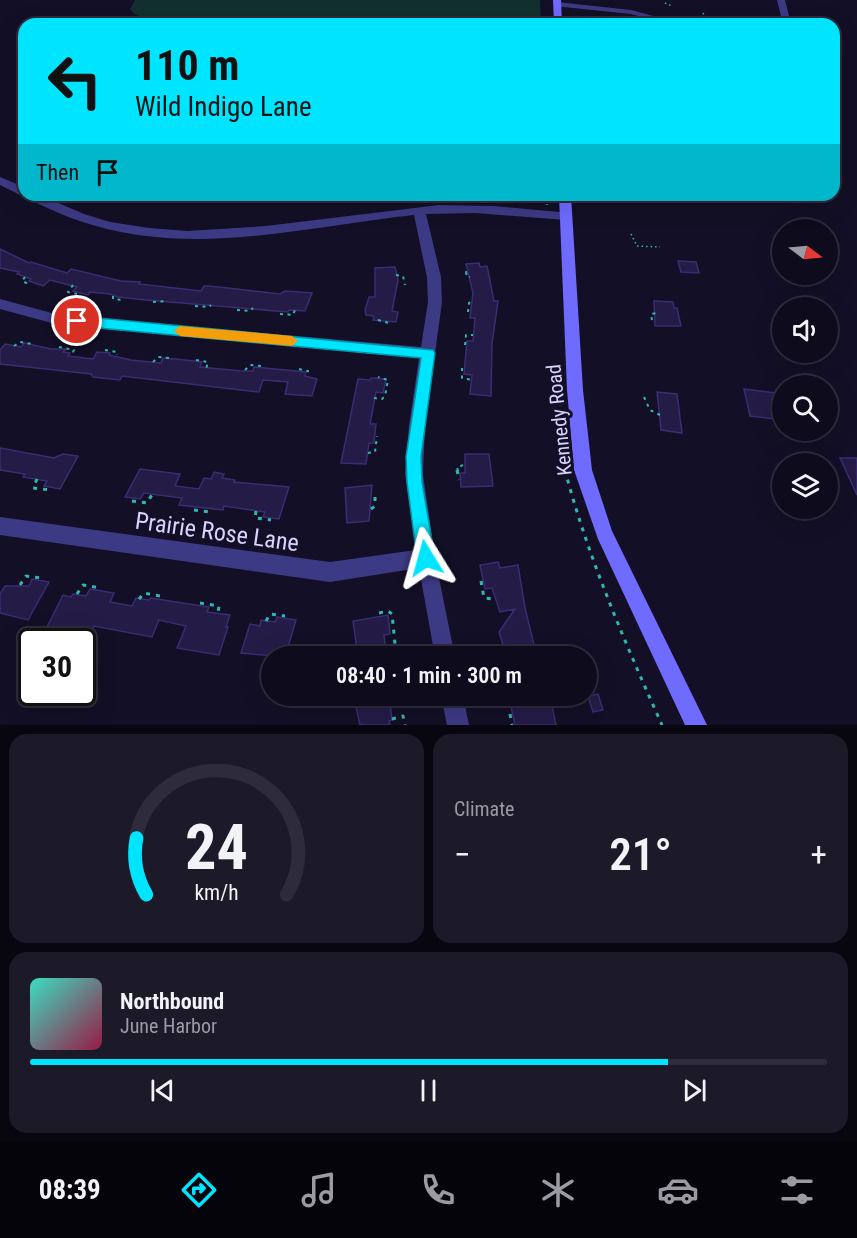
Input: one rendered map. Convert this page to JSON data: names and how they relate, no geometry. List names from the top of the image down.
{
  "streets": {
    "main road": ["Kennedy Road"],
    "street": ["Prairie Rose Lane"]
  },
  "north": "right",
  "page": {
    "turn": ["110 m", "Wild Indigo Lane"],
    "then": "Then",
    "limit": "30",
    "trip": "08:40 · 1 min · 300 m",
    "tile": "Climate",
    "heat": ["−", "21°", "+"],
    "song": ["Northbound", "June Harbor"],
    "tabs": "08:39",
    "gauge": ["24", "km/h"]
  }
}
